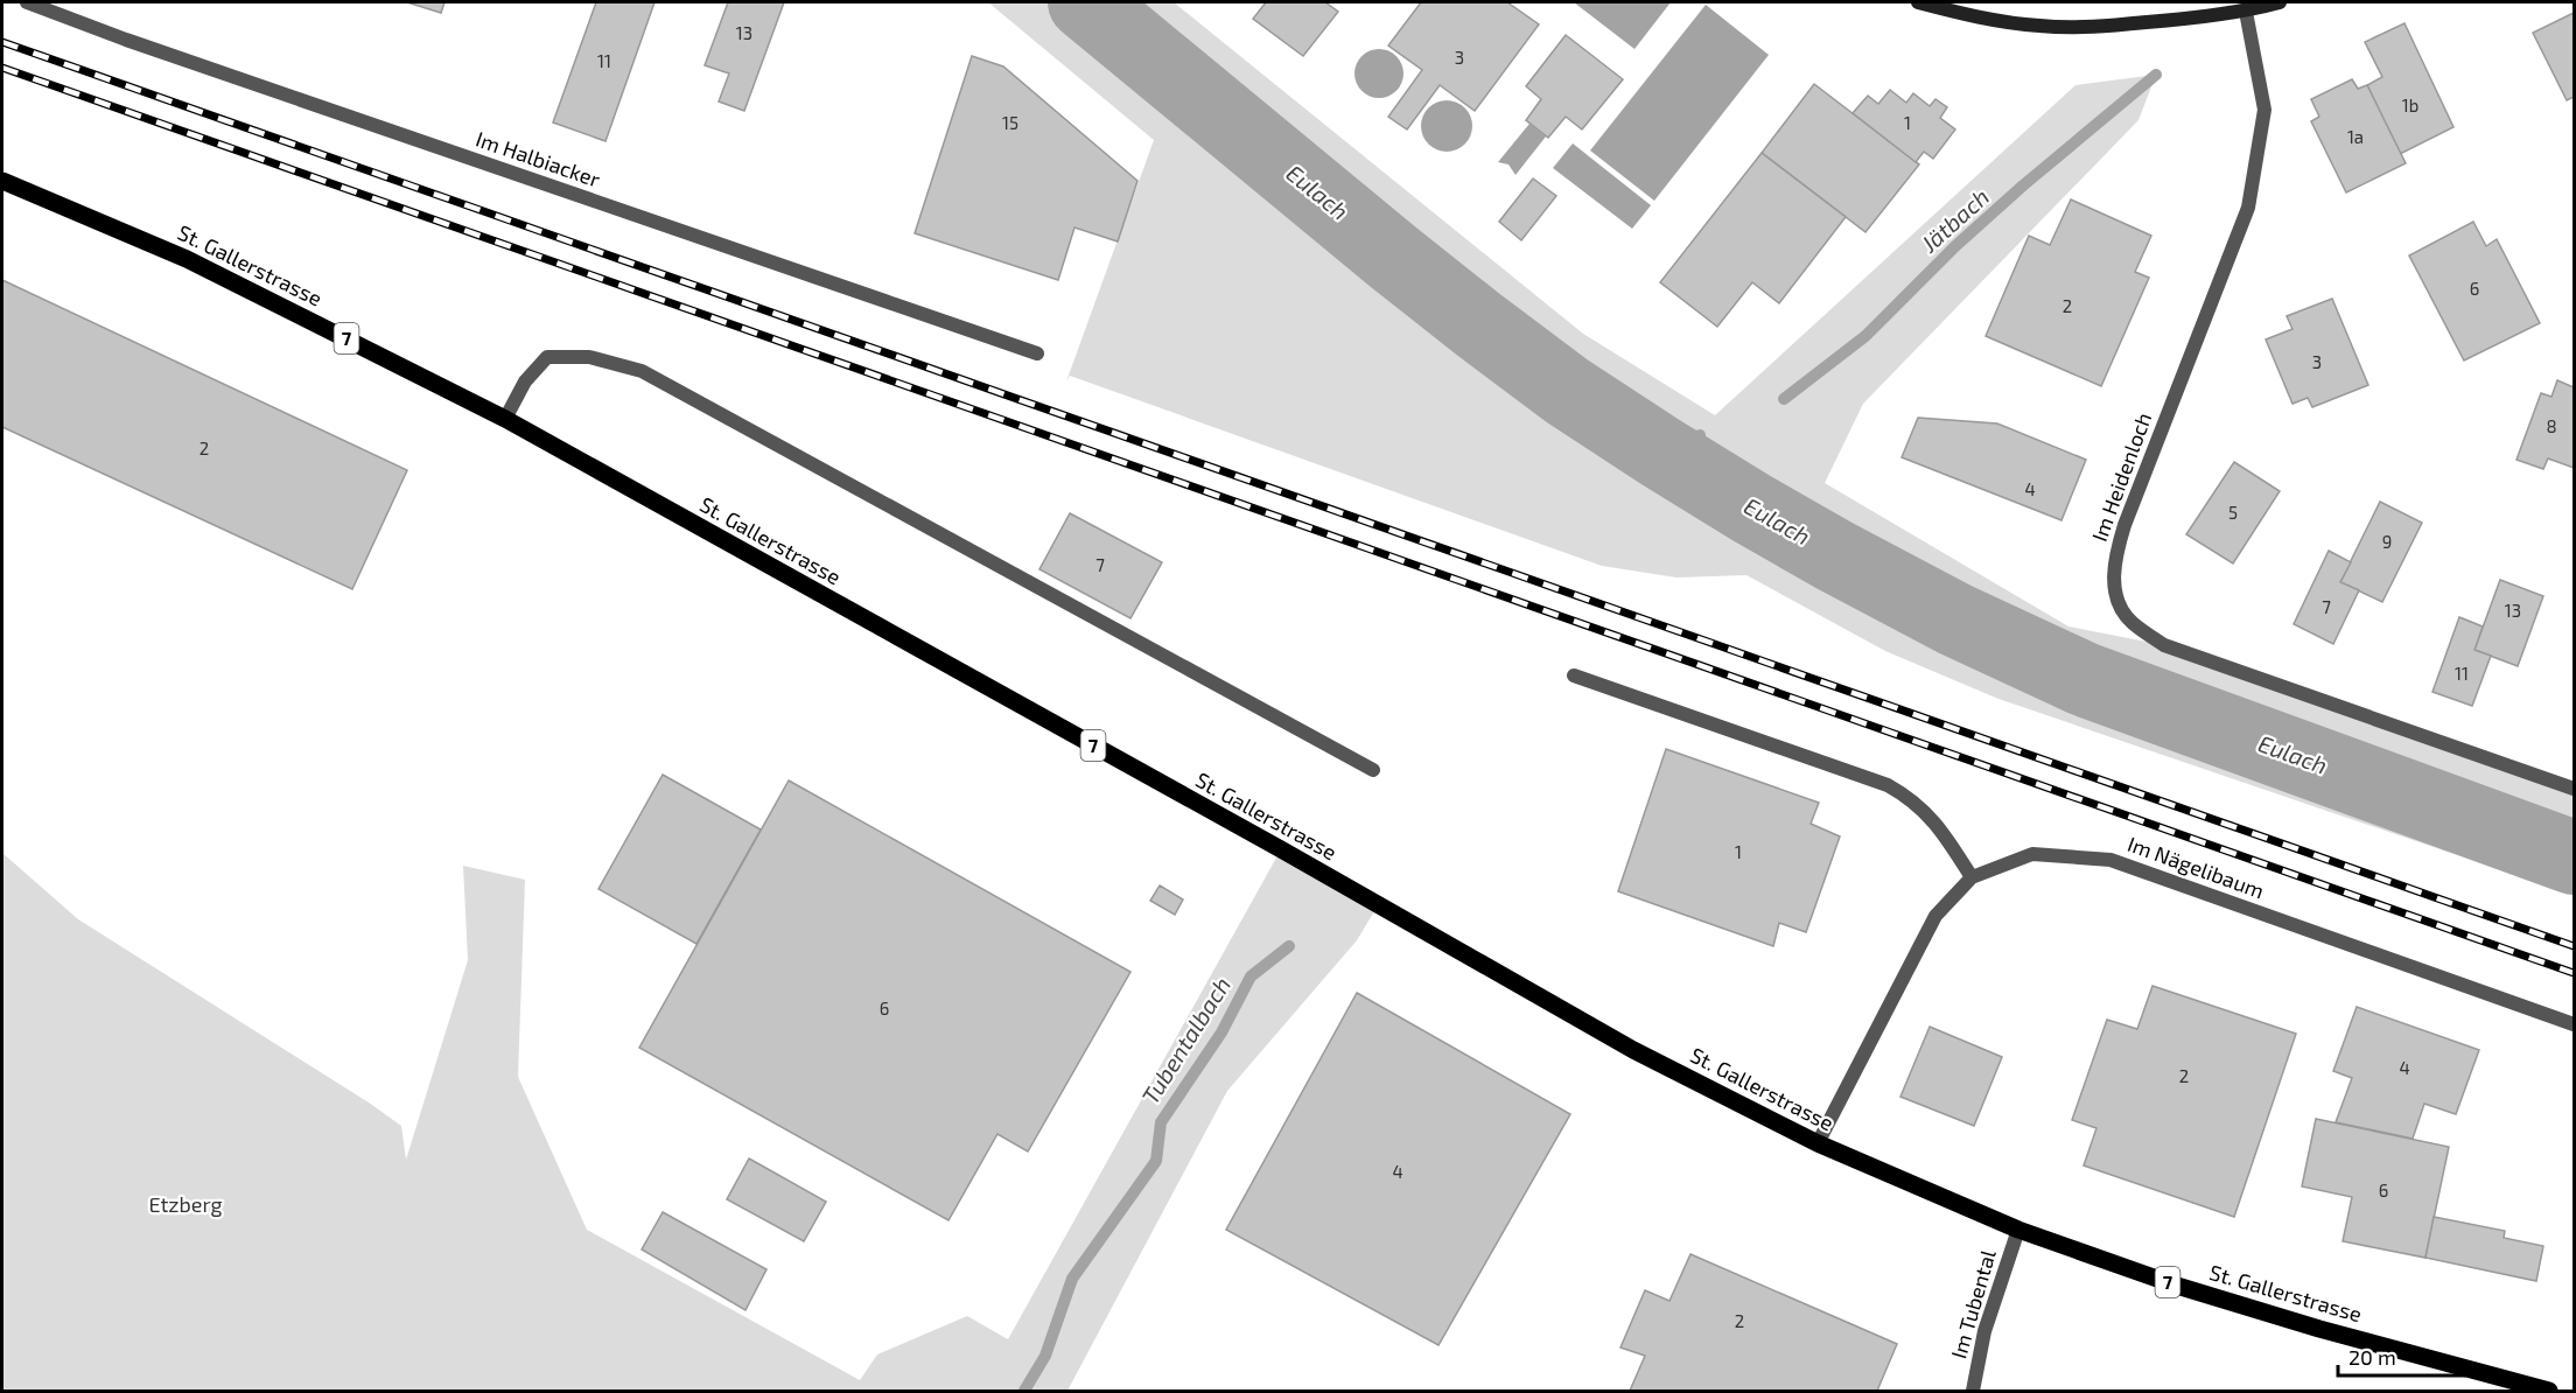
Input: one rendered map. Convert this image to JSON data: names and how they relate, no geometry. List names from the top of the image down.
{
  "streets": {
    "main road": ["St. Gallerstrasse", "7"],
    "street": [
      "Im Halbiacker",
      "Im Heidenloch",
      "Im Nägelibaum",
      "Im Tubental"
    ]
  },
  "crossings": [
    ["St. Gallerstrasse", "Im Nägelibaum"],
    ["St. Gallerstrasse", "Im Tubental"]
  ],
  "water": ["Eulach", "Jätbach", "Tubentalbach"],
  "parks": ["Etzberg"],
  "house_numbers": [
    "13",
    "3",
    "11",
    "1b",
    "15",
    "1",
    "1a",
    "6",
    "2",
    "3",
    "8",
    "2",
    "4",
    "5",
    "9",
    "7",
    "7",
    "13",
    "11",
    "1",
    "6",
    "4",
    "2",
    "4",
    "6",
    "2"
  ],
  "scale_bar": "20 m"
}
